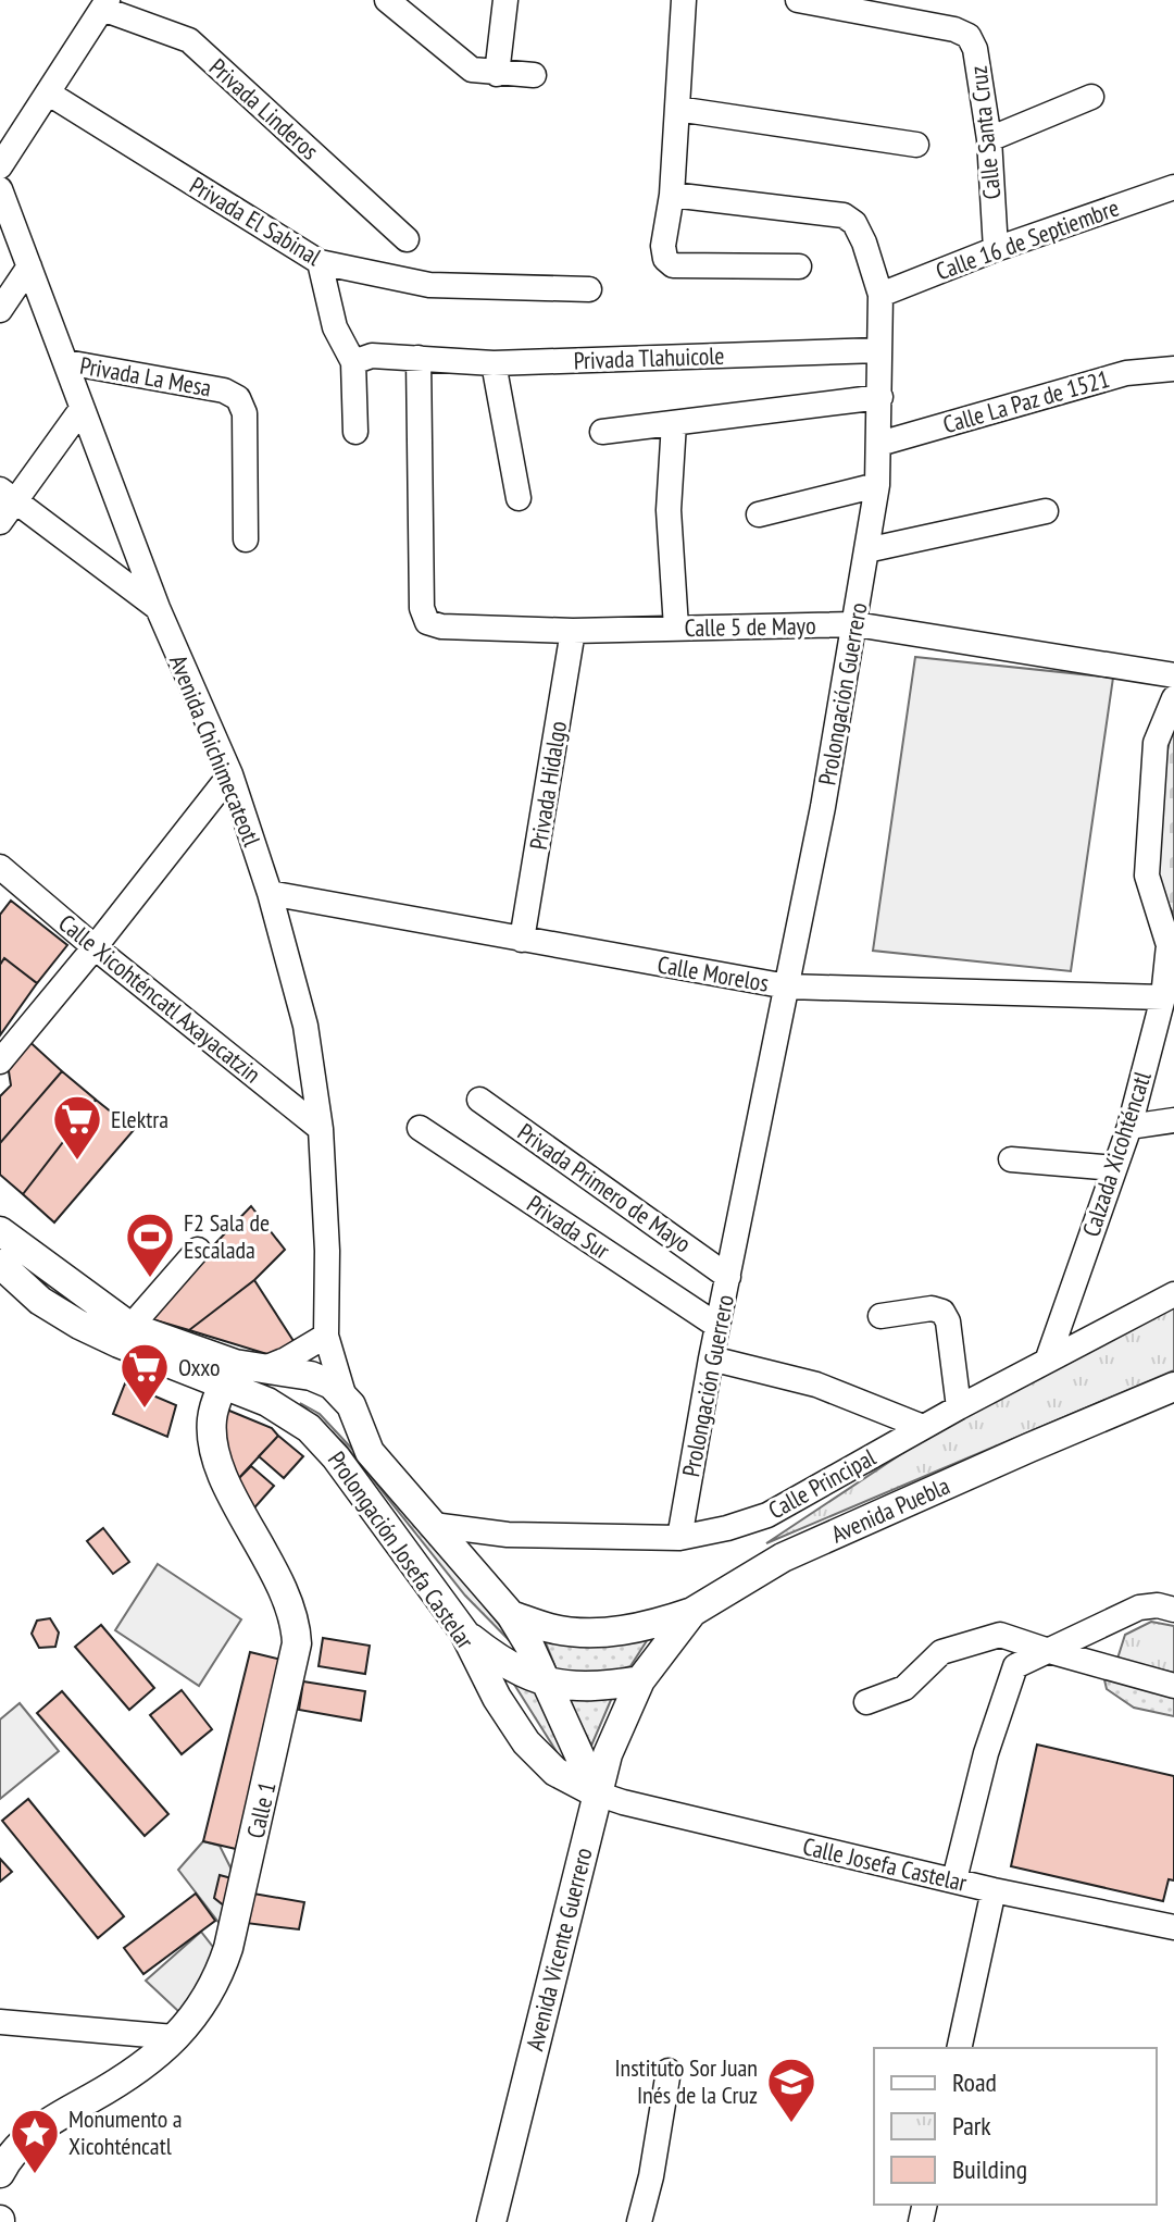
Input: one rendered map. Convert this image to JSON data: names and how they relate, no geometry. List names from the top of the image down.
{
  "streets": {
    "main road": [
      "Avenida Puebla",
      "Prolongación Josefa Castelar",
      "Calle 1",
      "Avenida Vicente Guerrero"
    ],
    "street": [
      "Privada Linderos",
      "Calle Santa Cruz",
      "Privada El Sabinal",
      "Calle 16 de Septiembre",
      "Privada Tlahuicole",
      "Privada La Mesa",
      "Calle La Paz de 1521",
      "Calle 5 de Mayo",
      "Prolongación Guerrero",
      "Avenida Chichimecateotl",
      "Privada Hidalgo",
      "Calle Morelos",
      "Calle Xicohténcatl Axayacatzin",
      "Calzada Xicohténcatl",
      "Privada Primero de Mayo",
      "Privada Sur",
      "Calle Principal",
      "Calle Josefa Castelar"
    ]
  },
  "crossings": [
    ["Calle Santa Cruz", "Calle 16 de Septiembre"],
    ["Calle 16 de Septiembre", "Prolongación Guerrero"],
    ["Privada Tlahuicole", "Calle 5 de Mayo"],
    ["Privada Tlahuicole", "Prolongación Guerrero"],
    ["Privada La Mesa", "Avenida Chichimecateotl"],
    ["Calle La Paz de 1521", "Prolongación Guerrero"],
    ["Calle 5 de Mayo", "Prolongación Guerrero"],
    ["Calle 5 de Mayo", "Privada Hidalgo"],
    ["Prolongación Guerrero", "Calle Morelos"],
    ["Prolongación Guerrero", "Privada Primero de Mayo"],
    ["Prolongación Guerrero", "Privada Sur"],
    ["Prolongación Guerrero", "Calle Principal"],
    ["Avenida Chichimecateotl", "Calle Morelos"],
    ["Avenida Chichimecateotl", "Calle Xicohténcatl Axayacatzin"],
    ["Avenida Chichimecateotl", "Prolongación Josefa Castelar"],
    ["Privada Hidalgo", "Calle Morelos"],
    ["Calle Morelos", "Calzada Xicohténcatl"],
    ["Calzada Xicohténcatl", "Calle Principal"],
    ["Calle Principal", "Prolongación Josefa Castelar"],
    ["Avenida Puebla", "Avenida Vicente Guerrero"],
    ["Prolongación Josefa Castelar", "Calle 1"],
    ["Prolongación Josefa Castelar", "Calle Josefa Castelar"],
    ["Prolongación Josefa Castelar", "Avenida Vicente Guerrero"],
    ["Calle Josefa Castelar", "Avenida Vicente Guerrero"]
  ],
  "places": {
    "supermarket": ["Elektra", "Oxxo"],
    "sports": ["F2 Sala de Escalada"],
    "school or university": ["Instituto Sor Juan Inés de la Cruz"],
    "place": ["Monumento a Xicohténcatl"]
  },
  "legend": ["Road", "Park", "Building"]
}
